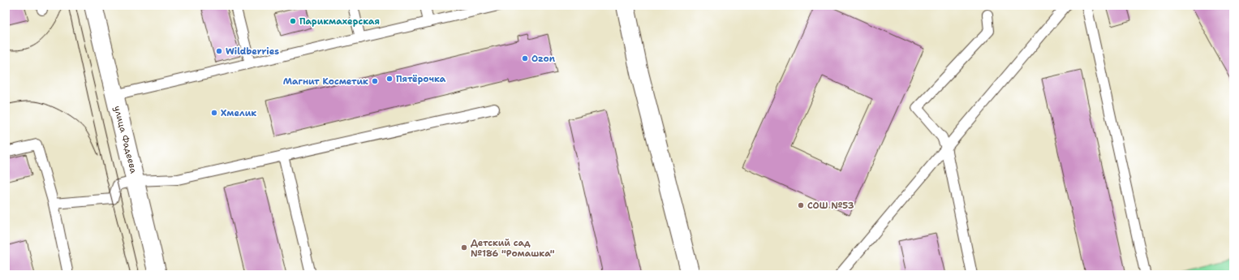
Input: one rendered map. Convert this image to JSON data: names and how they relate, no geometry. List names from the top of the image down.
{
  "streets": {
    "street": ["улица Фадеева"]
  },
  "places": [
    "Парикмахерская",
    "Wildberries",
    "Ozon",
    "Пятёрочка",
    "Магнит Косметик",
    "Хмелик",
    "СОШ №53",
    "Детский сад №186 \"Ромашка\""
  ]
}
